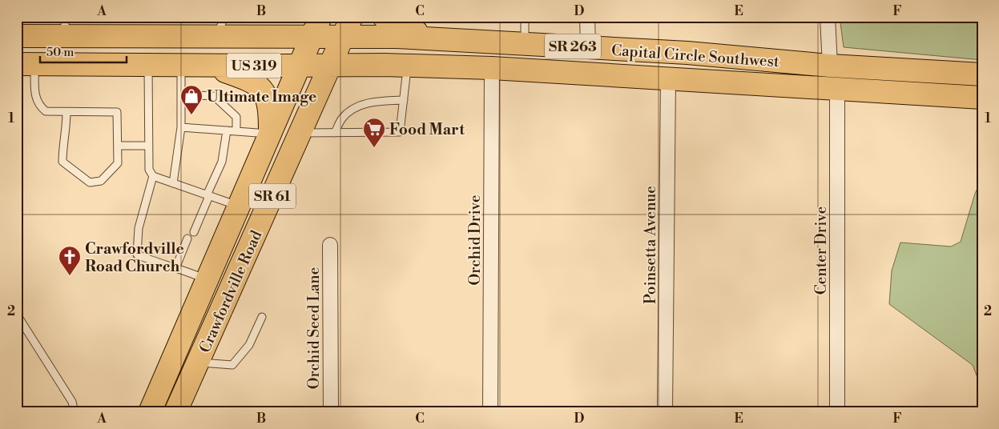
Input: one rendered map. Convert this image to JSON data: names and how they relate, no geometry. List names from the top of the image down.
{
  "streets": {
    "main road": [
      "SR 263",
      "Capital Circle Southwest",
      "US 319",
      "SR 61",
      "Crawfordville Road"
    ],
    "street": [
      "Orchid Drive",
      "Poinsetta Avenue",
      "Center Drive",
      "Orchid Seed Lane"
    ]
  },
  "crossings": [
    ["Capital Circle Southwest", "US 319"],
    ["Capital Circle Southwest", "Orchid Drive"],
    ["Capital Circle Southwest", "Poinsetta Avenue"],
    ["Capital Circle Southwest", "Center Drive"],
    ["Capital Circle Southwest", "Crawfordville Road"],
    ["US 319", "Crawfordville Road"]
  ],
  "places": {
    "shop": ["Ultimate Image"],
    "supermarket": ["Food Mart"],
    "church": ["Crawfordville Road Church"]
  },
  "scale_bar": "50 m",
  "grid": {
    "columns": [
      "A",
      "B",
      "C",
      "D",
      "E",
      "F"
    ],
    "rows": ["1", "2"]
  }
}
